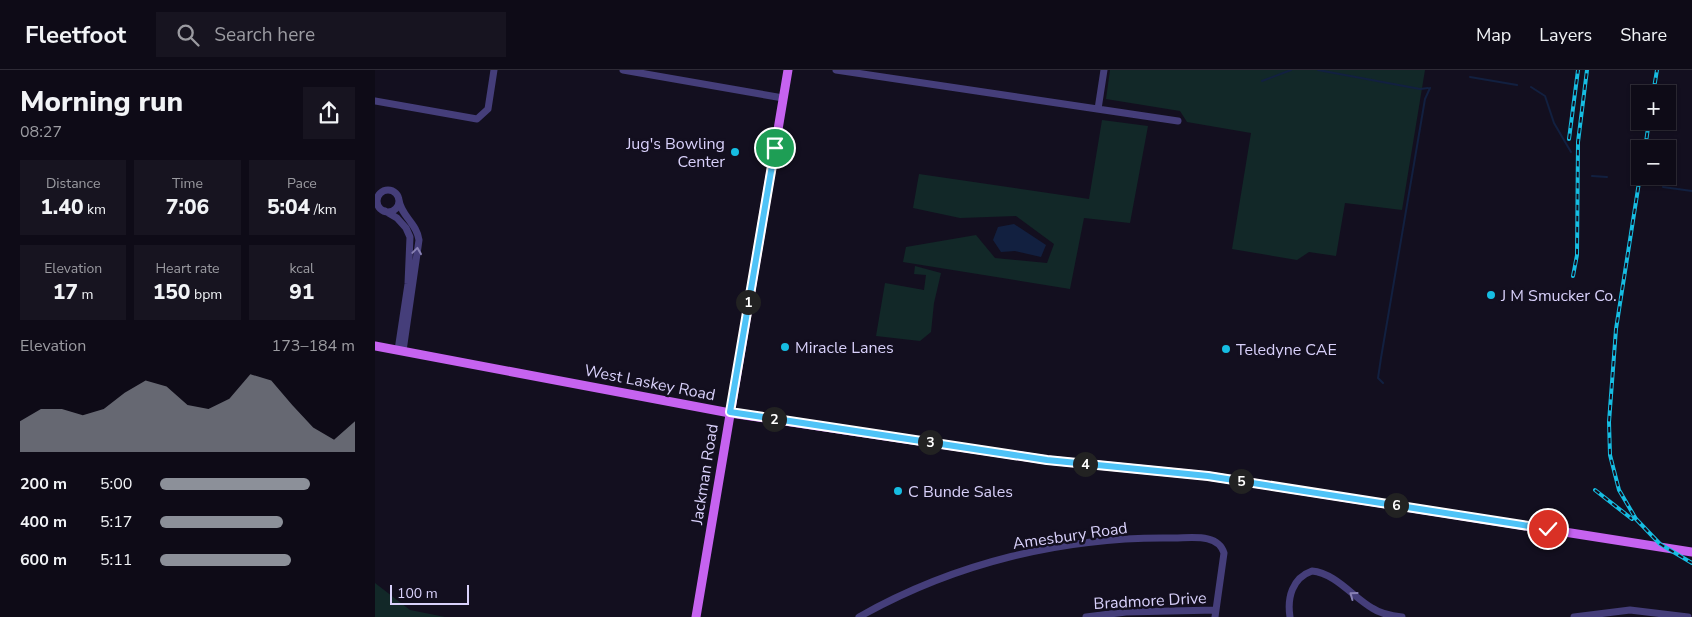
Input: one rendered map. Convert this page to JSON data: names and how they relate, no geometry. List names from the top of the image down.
{
  "streets": {
    "main road": ["West Laskey Road", "Jackman Road"],
    "street": ["Amesbury Road", "Bradmore Drive"]
  },
  "crossings": [
    ["West Laskey Road", "Jackman Road"],
    ["Amesbury Road", "Bradmore Drive"]
  ],
  "places": [
    "Jug's Bowling Center",
    "J M Smucker Co.",
    "Miracle Lanes",
    "Teledyne CAE",
    "C Bunde Sales"
  ],
  "scale_bar": "100 m",
  "page": {
    "header": "Fleetfoot",
    "search": "Search here",
    "nav": ["Map", "Layers", "Share"],
    "heading": ["Morning run", "08:27"],
    "map_buttons": ["+", "−"],
    "stats": [
      ["Distance", "1.40 km"],
      ["Time", "7:06"],
      ["Pace", "5:04 /km"],
      ["Elevation", "17 m"],
      ["Heart rate", "150 bpm"],
      ["kcal", "91"]
    ],
    "pins": [
      "1",
      "2",
      "3",
      "4",
      "5",
      "6"
    ],
    "chart": ["Elevation", "173–184 m"],
    "list": [
      {
        "name": "200 m",
        "note": "5:00"
      },
      {
        "name": "400 m",
        "note": "5:17"
      },
      {
        "name": "600 m",
        "note": "5:11"
      }
    ],
    "scale": "100 m"
  }
}
